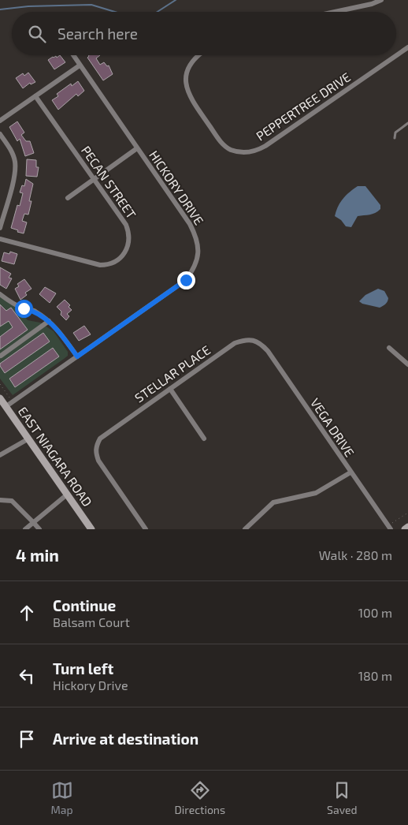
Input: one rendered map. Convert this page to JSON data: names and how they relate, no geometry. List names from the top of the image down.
{
  "streets": {
    "street": [
      "PEPPERTREE DRIVE",
      "PECAN STREET",
      "HICKORY DRIVE",
      "STELLAR PLACE",
      "VEGA DRIVE",
      "EAST NIAGARA ROAD"
    ]
  },
  "crossings": [
    ["HICKORY DRIVE", "EAST NIAGARA ROAD"],
    ["STELLAR PLACE", "VEGA DRIVE"]
  ],
  "page": {
    "search": "Search here",
    "heading": ["4 min", "Walk · 280 m"],
    "list": [
      ["Continue", "Balsam Court", "100 m"],
      ["Turn left", "Hickory Drive", "180 m"],
      "Arrive at destination"
    ],
    "nav": ["Map", "Directions", "Saved"]
  }
}
